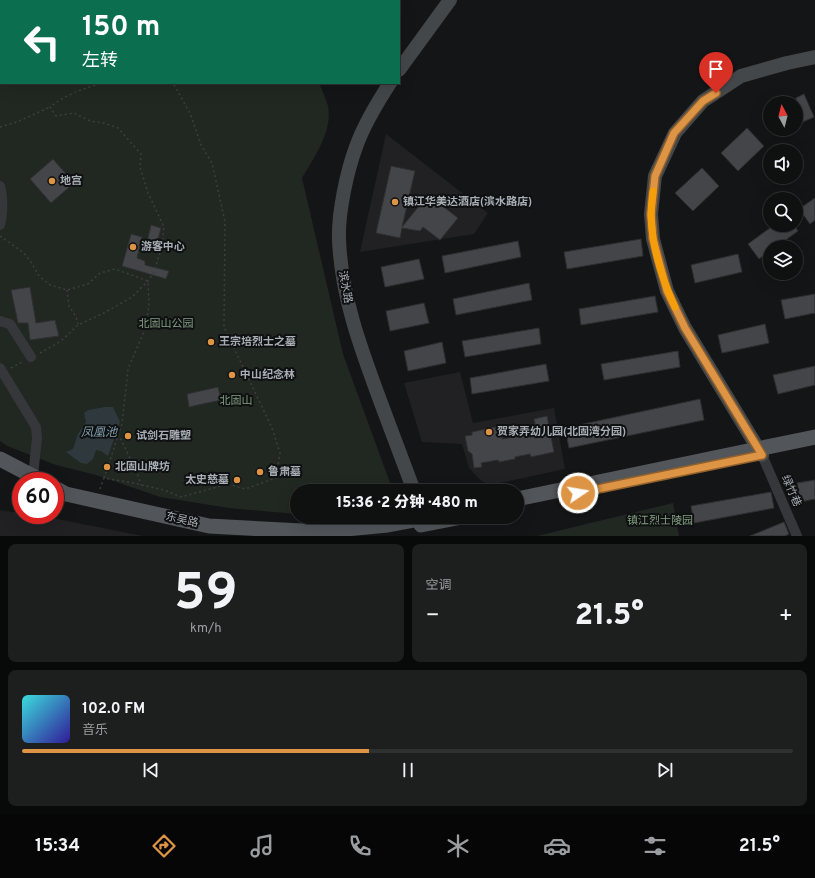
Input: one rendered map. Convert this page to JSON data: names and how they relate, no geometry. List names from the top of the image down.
{
  "streets": {
    "main road": ["东吴路"],
    "street": ["滨水路", "绿竹巷"]
  },
  "water": ["凤凰池"],
  "parks": ["北固山公园", "北固山", "镇江烈士陵园"],
  "places": [
    "地宫",
    "镇江华美达酒店(滨水路店)",
    "游客中心",
    "王宗培烈士之墓",
    "中山纪念林",
    "贺家弄幼儿园(北固湾分园)",
    "试剑石雕塑",
    "北固山牌坊",
    "鲁肃墓",
    "太史慈墓"
  ],
  "north": "top",
  "page": {
    "turn": ["150 m", "左转"],
    "limit": "60",
    "trip": "15:36 · 2 分钟 · 480 m",
    "tile": [
      ["59", "km/h"],
      "空调"
    ],
    "heat": ["−", "21.5°", "+"],
    "song": ["102.0 FM", "音乐"],
    "tabs": ["15:34", "21.5°"]
  }
}
